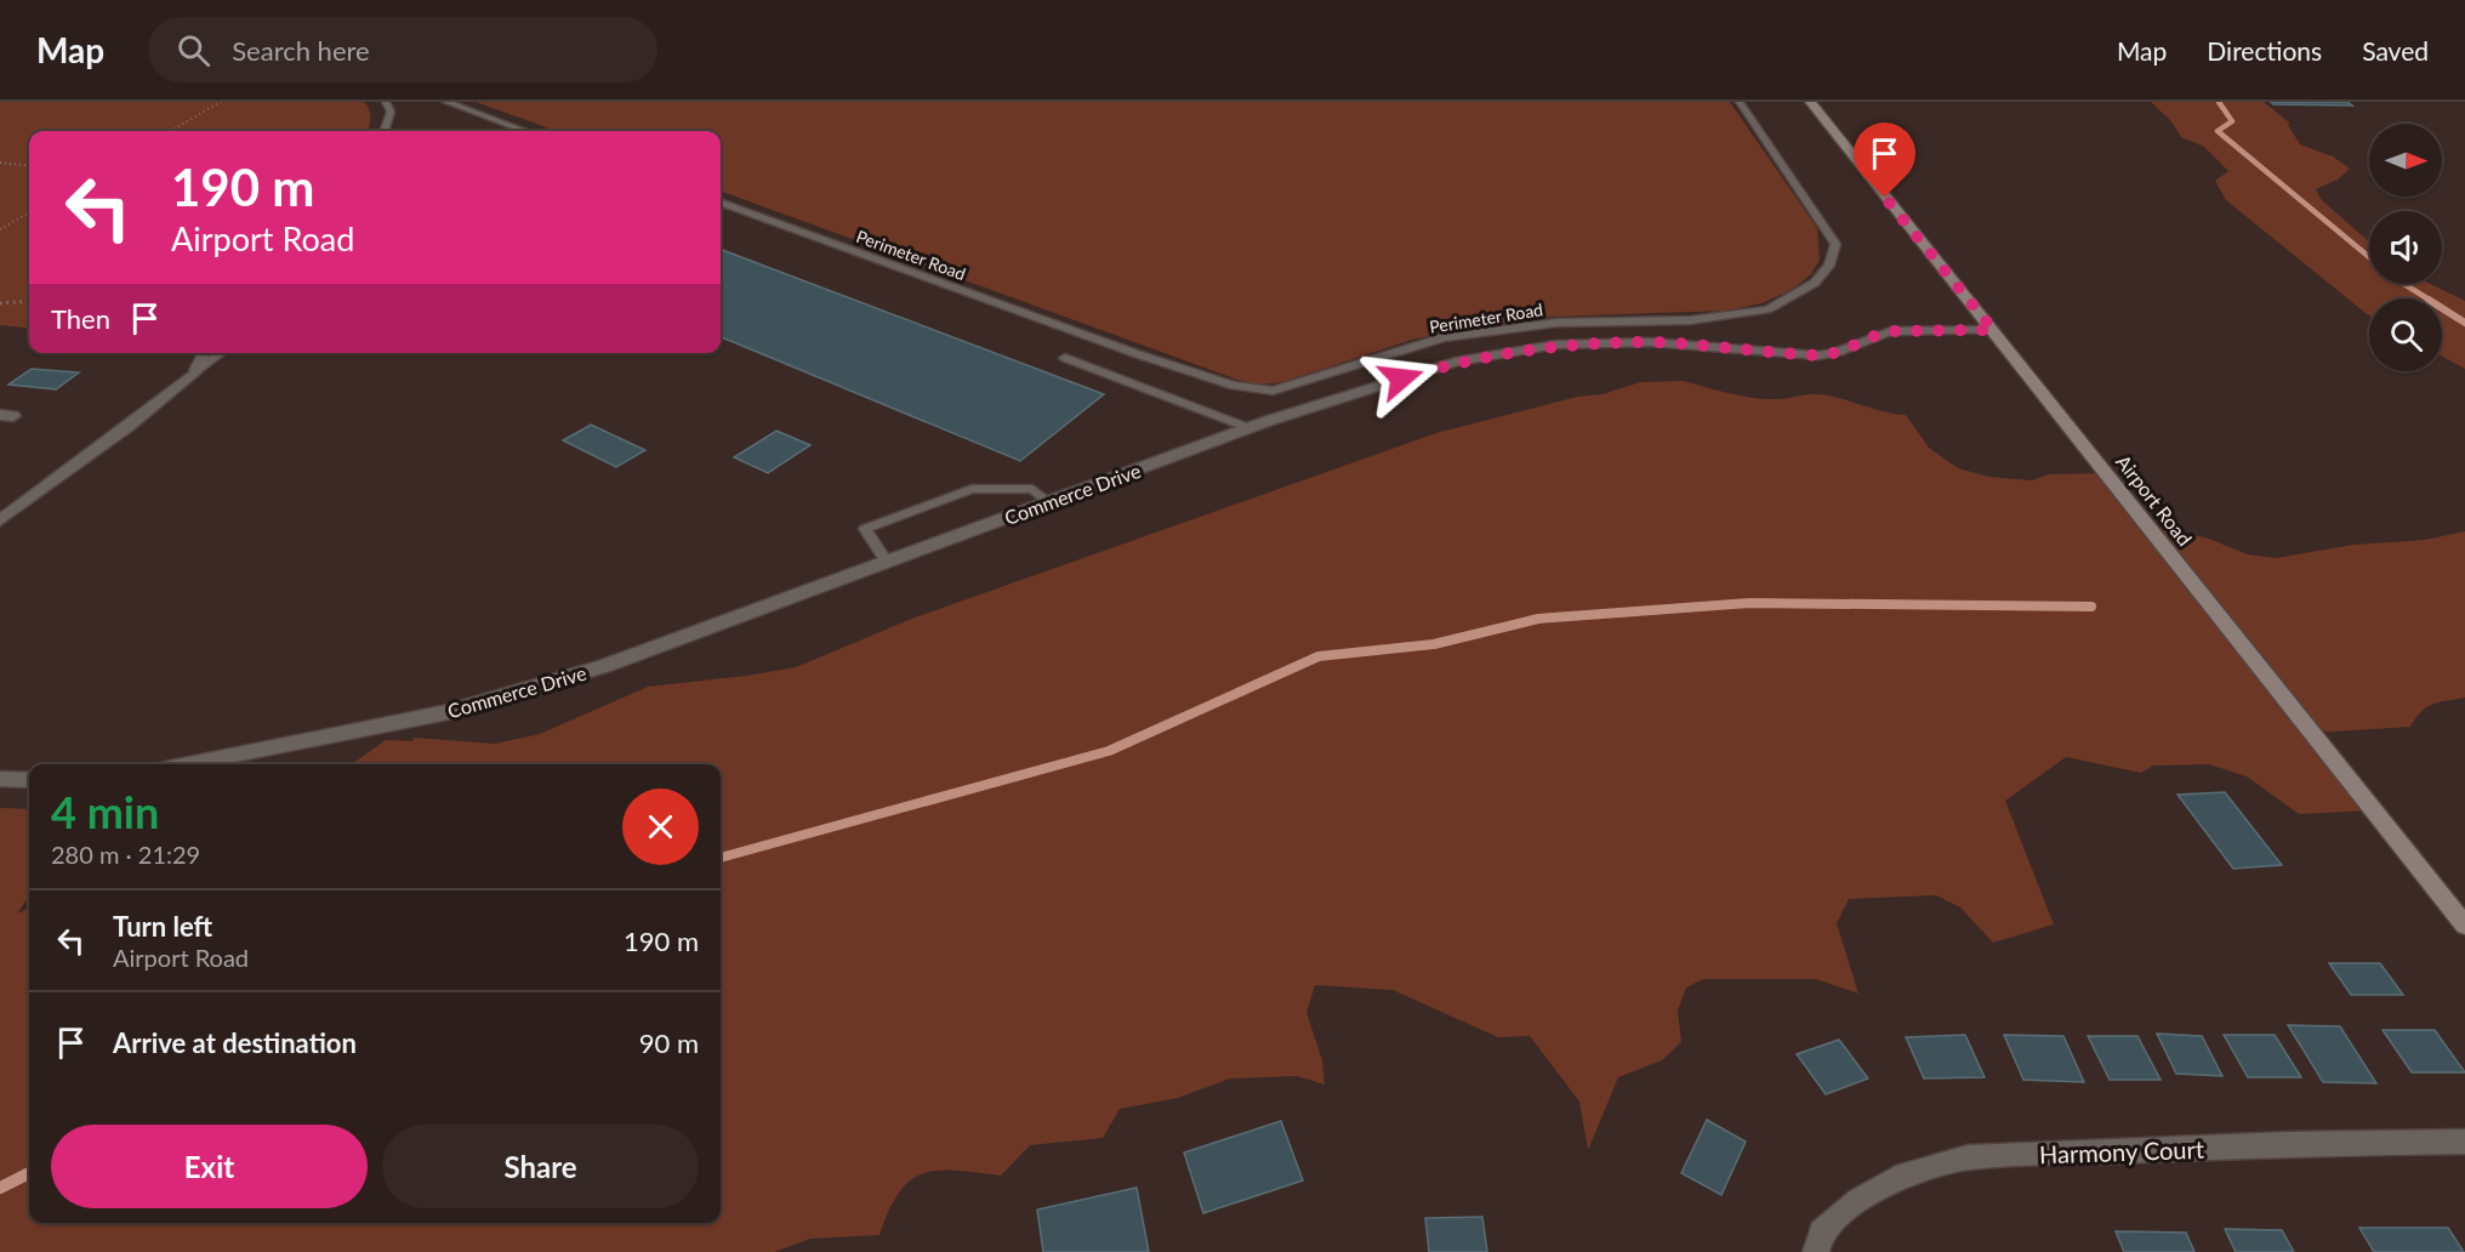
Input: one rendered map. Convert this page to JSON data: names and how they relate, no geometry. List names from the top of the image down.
{
  "streets": {
    "main road": ["Airport Road"],
    "street": ["Commerce Drive", "Harmony Court"],
    "lane": ["Perimeter Road"]
  },
  "crossings": [
    ["Commerce Drive", "Airport Road"]
  ],
  "north": "right",
  "page": {
    "header": "Map",
    "search": "Search here",
    "nav": ["Map", "Directions", "Saved"],
    "turn": ["190 m", "Airport Road"],
    "then": "Then",
    "heading": ["4 min", "280 m · 21:29"],
    "list": [
      {
        "name": "Turn left",
        "note": "Airport Road",
        "value": "190 m"
      },
      {
        "name": "Arrive at destination",
        "value": "90 m"
      }
    ],
    "buttons": ["Exit", "Share"]
  }
}
